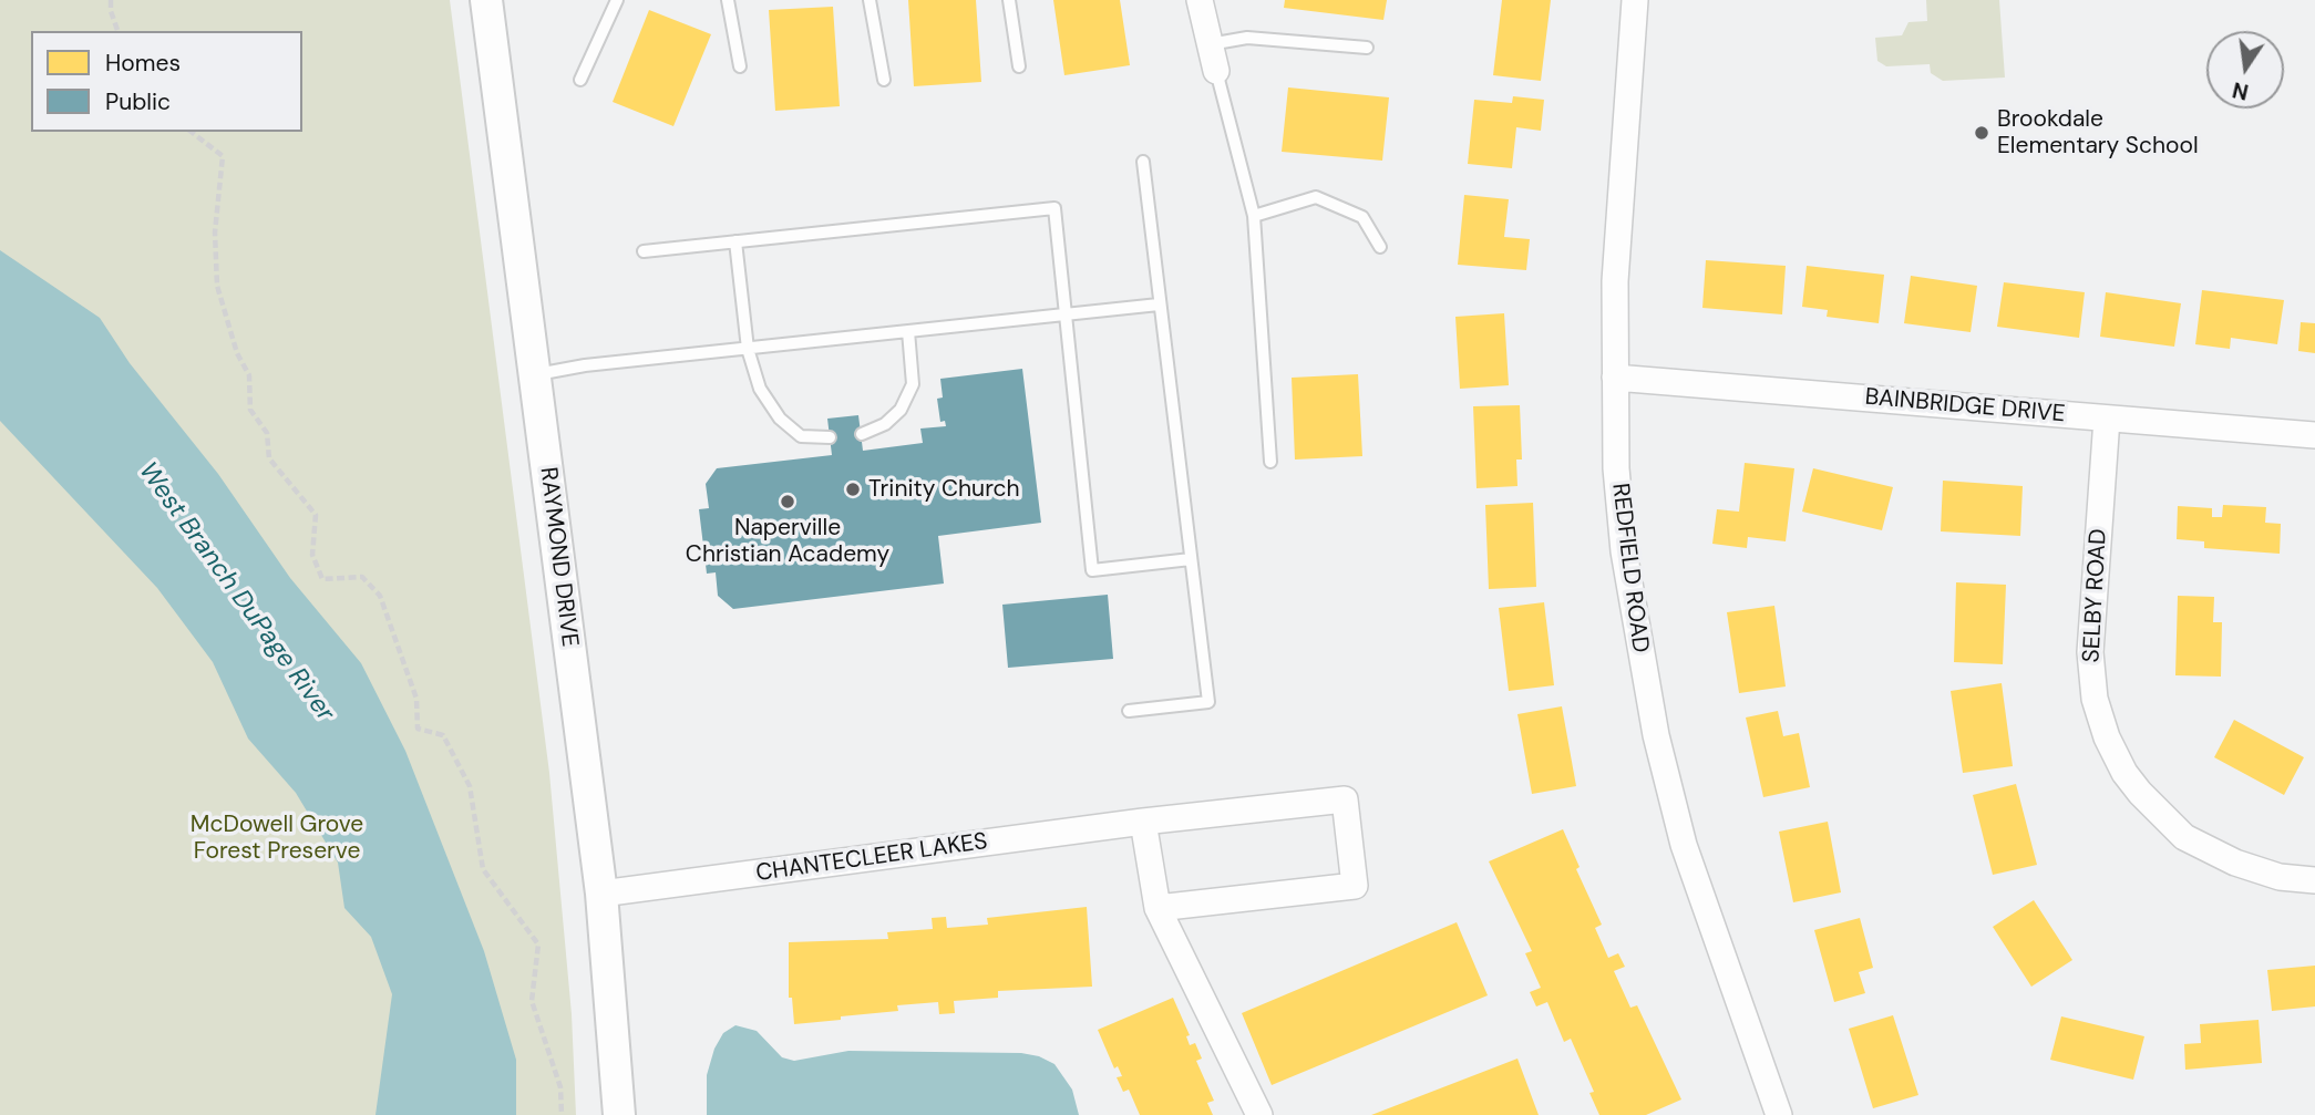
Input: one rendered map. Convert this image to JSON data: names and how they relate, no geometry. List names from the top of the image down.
{
  "streets": {
    "street": [
      "BAINBRIDGE DRIVE",
      "RAYMOND DRIVE",
      "REDFIELD ROAD",
      "SELBY ROAD",
      "CHANTECLEER LAKES"
    ]
  },
  "crossings": [
    ["BAINBRIDGE DRIVE", "REDFIELD ROAD"],
    ["BAINBRIDGE DRIVE", "SELBY ROAD"],
    ["RAYMOND DRIVE", "CHANTECLEER LAKES"]
  ],
  "water": ["West Branch DuPage River"],
  "parks": ["McDowell Grove Forest Preserve"],
  "places": ["Brookdale Elementary School", "Trinity Church", "Naperville Christian Academy"],
  "legend": ["Homes", "Public"],
  "north": "bottom"
}
